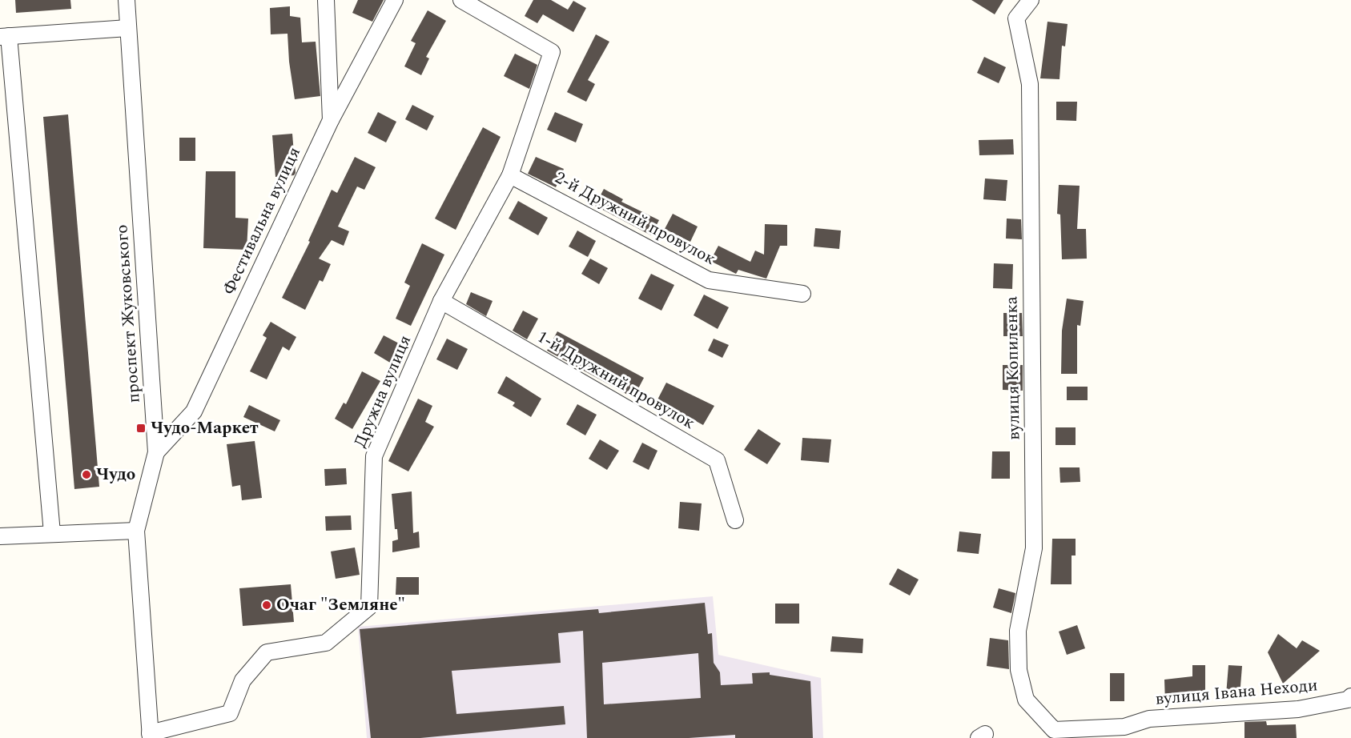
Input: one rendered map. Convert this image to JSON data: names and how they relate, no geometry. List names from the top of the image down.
{
  "streets": {
    "street": [
      "2-й Дружний провулок",
      "Фестивальна вулиця",
      "проспект Жуковського",
      "вулиця Копиленка",
      "1-й Дружний провулок",
      "Дружна вулиця",
      "вулиця Івана Неходи"
    ]
  },
  "crossings": [
    ["2-й Дружний провулок", "Дружна вулиця"],
    ["Фестивальна вулиця", "проспект Жуковського"],
    ["проспект Жуковського", "Дружна вулиця"],
    ["вулиця Копиленка", "вулиця Івана Неходи"],
    ["1-й Дружний провулок", "Дружна вулиця"]
  ],
  "places": {
    "transit": ["Чудо-Маркет"],
    "other": ["Чудо", "Очаг \"Земляне\""]
  }
}
